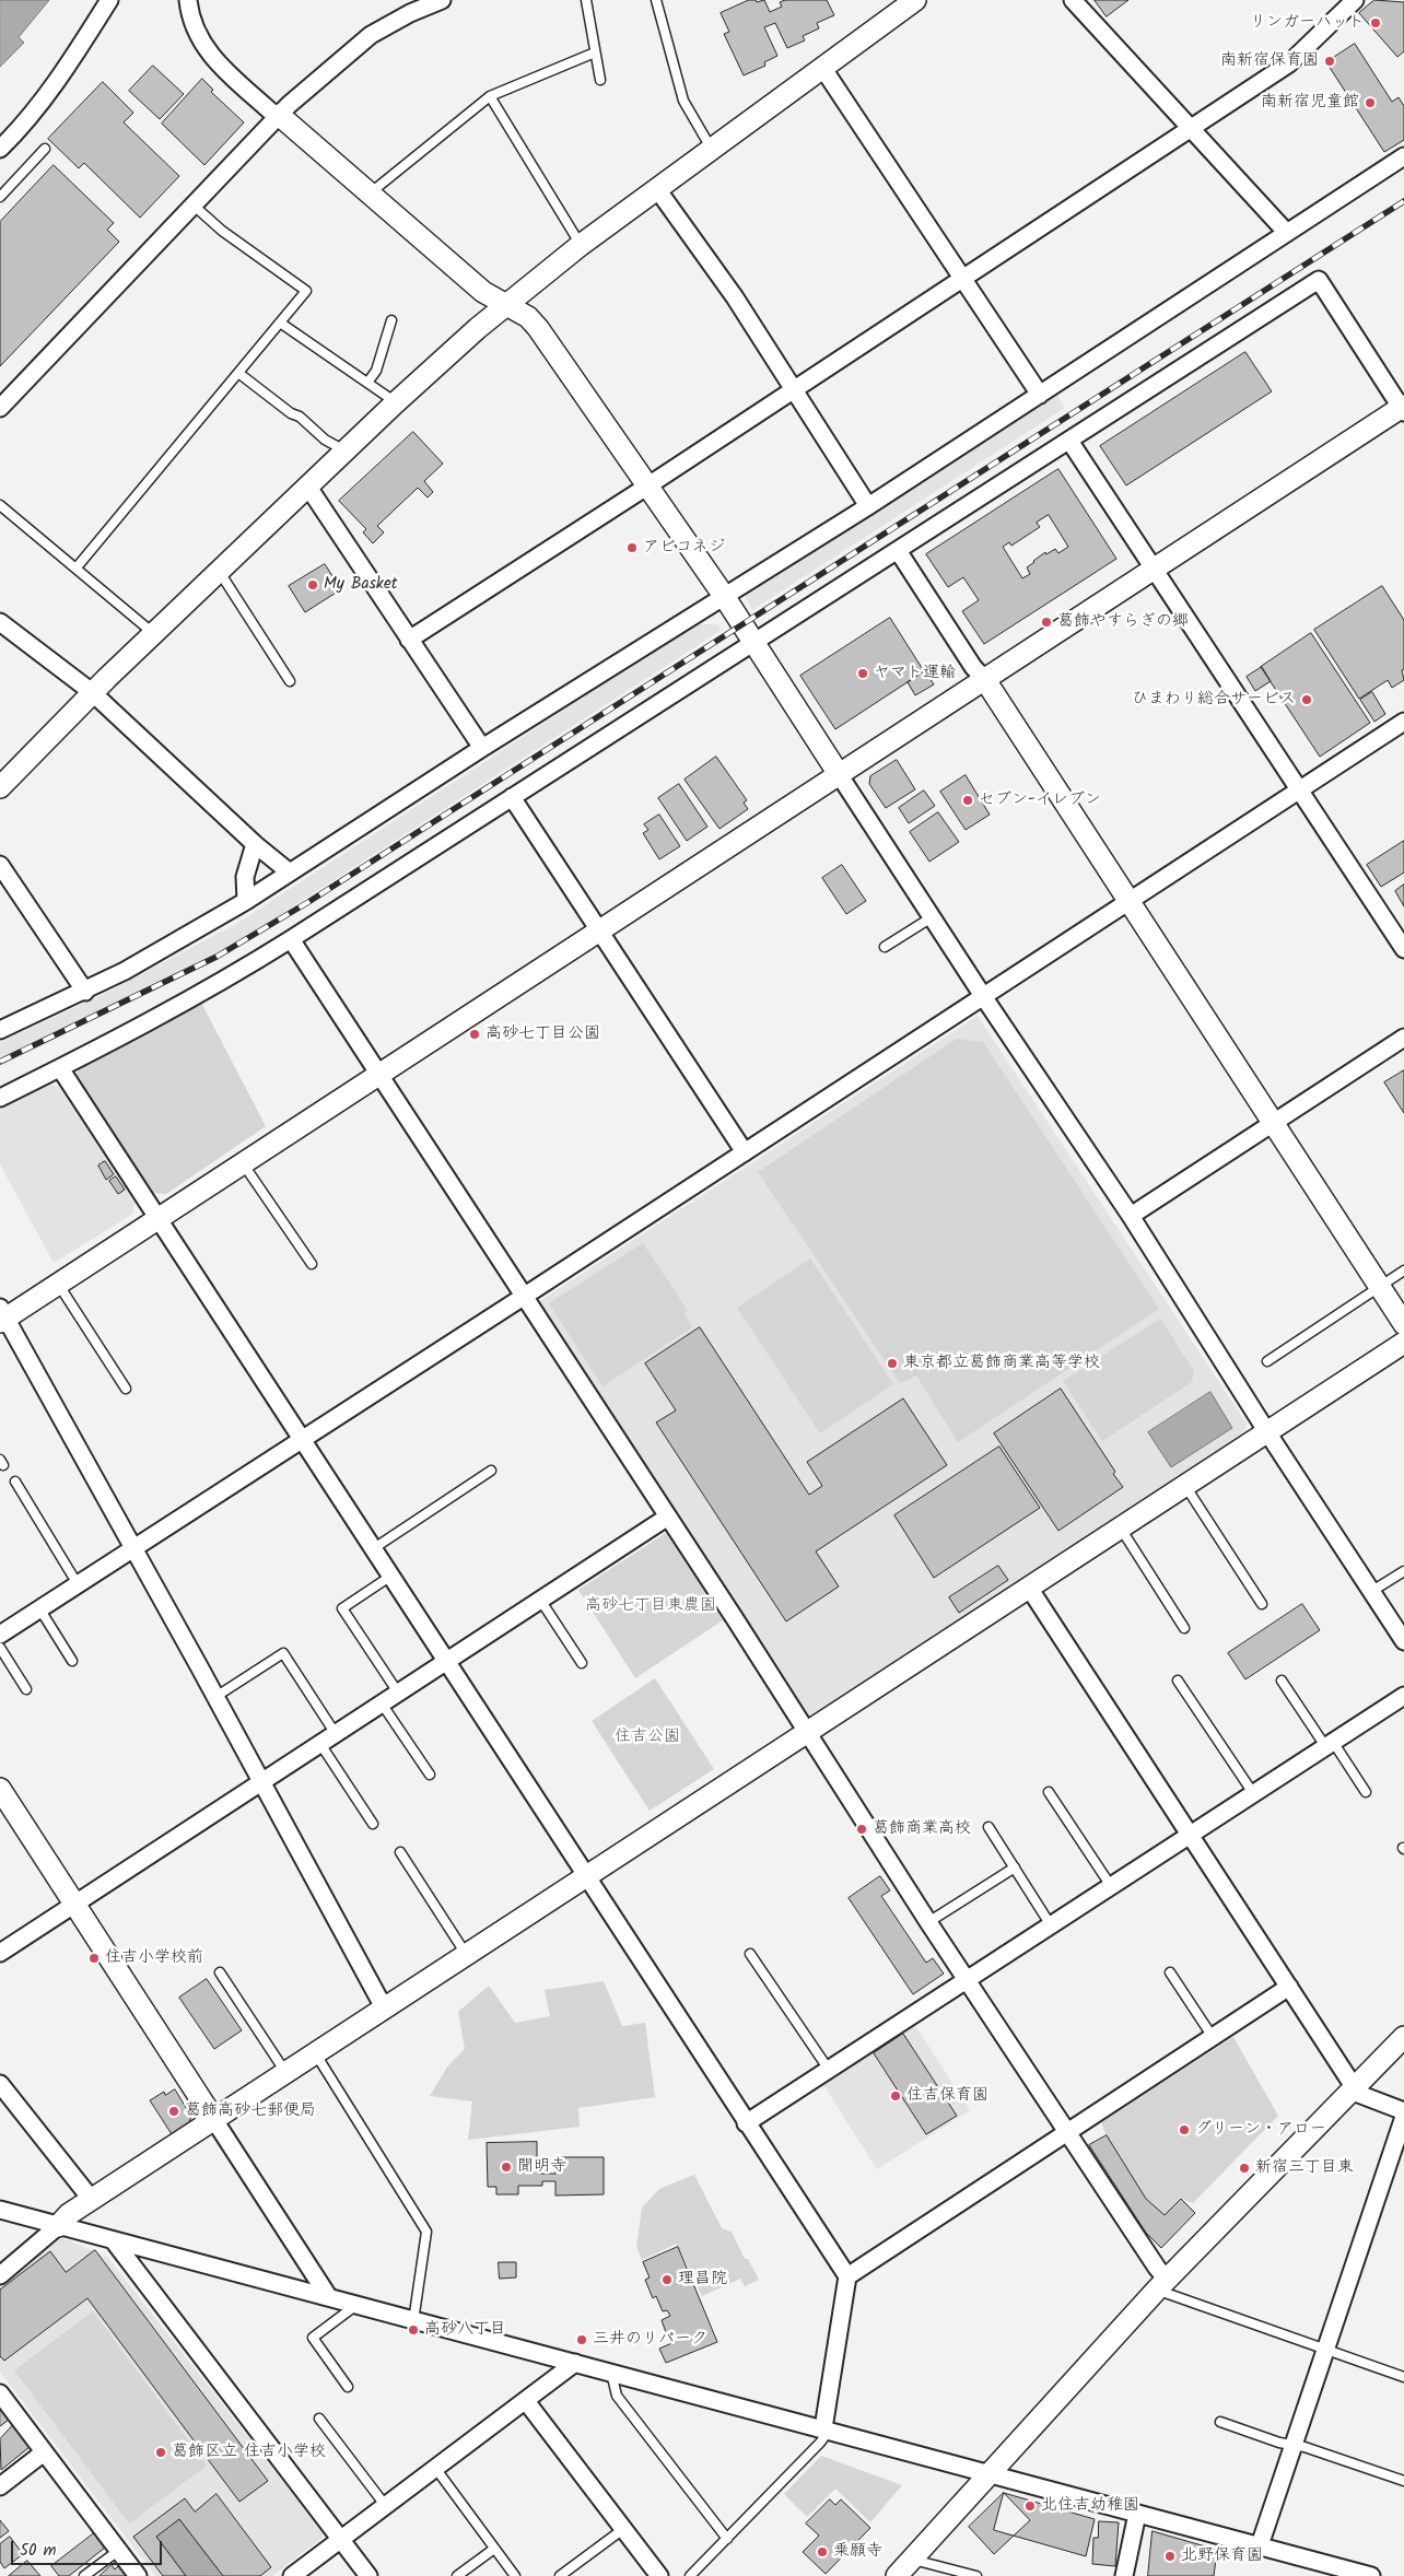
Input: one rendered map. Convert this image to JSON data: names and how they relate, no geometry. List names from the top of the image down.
{
  "parks": ["高砂七丁目東農園", "住吉公園"],
  "places": [
    "リンガーハット",
    "南新宿保育園",
    "南新宿児童館",
    "アビコネジ",
    "My Basket",
    "葛飾やすらぎの郷",
    "ヤマト運輸",
    "ひまわり総合サービス",
    "セブン-イレブン",
    "高砂七丁目公園",
    "東京都立葛飾商業高等学校",
    "葛飾商業高校",
    "住吉小学校前",
    "住吉保育園",
    "葛飾高砂七郵便局",
    "グリーン・アロー",
    "聞明寺",
    "新宿三丁目東",
    "理昌院",
    "高砂八丁目",
    "三井のリパーク",
    "葛飾区立 住吉小学校",
    "北住吉幼稚園",
    "乗願寺",
    "北野保育園"
  ],
  "scale_bar": "50 m"
}
